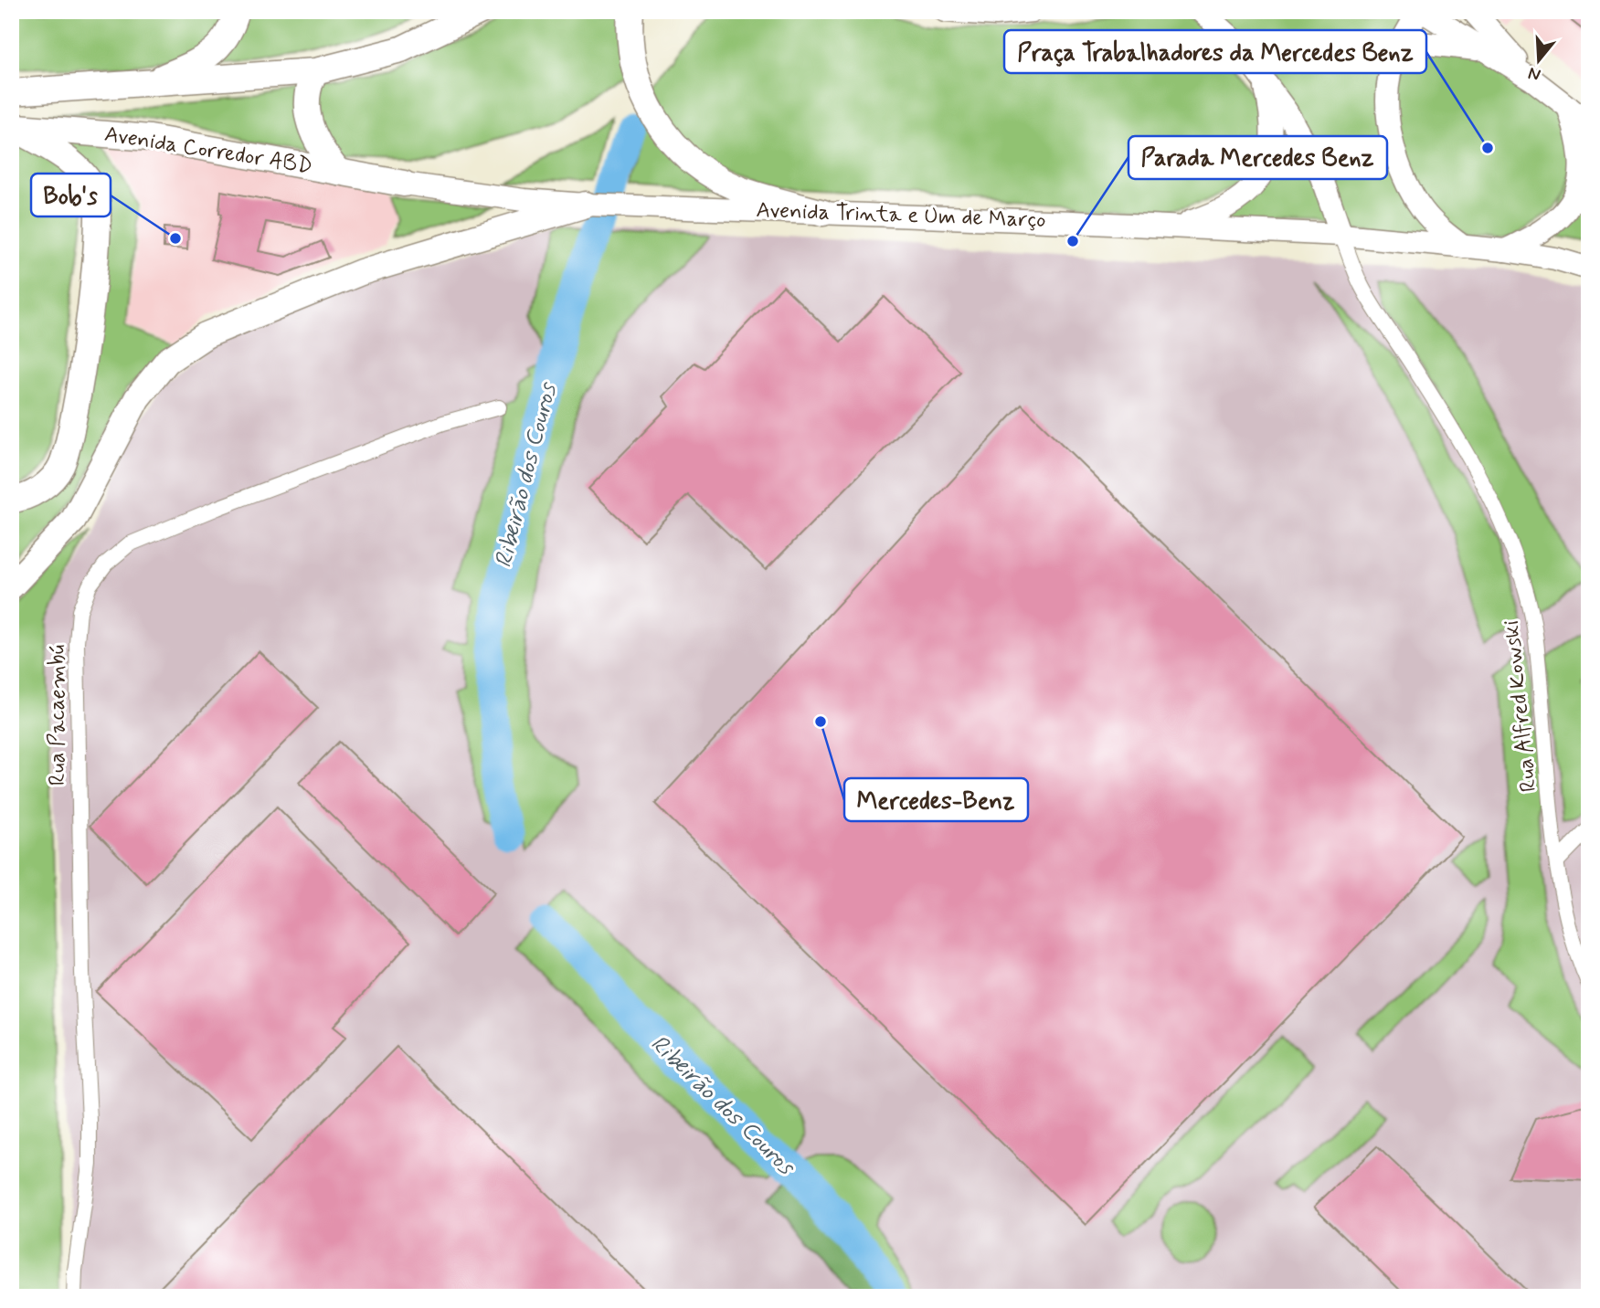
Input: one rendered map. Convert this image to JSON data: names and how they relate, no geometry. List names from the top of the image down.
{
  "streets": {
    "highway": ["Avenida Corredor ABD"],
    "main road": ["Avenida Trinta e Um de Março"],
    "street": ["Rua Alfred Kowski", "Rua Pacaembú"]
  },
  "crossings": [
    ["Avenida Corredor ABD", "Avenida Trinta e Um de Março"],
    ["Avenida Trinta e Um de Março", "Rua Alfred Kowski"]
  ],
  "water": ["Ribeirão dos Couros"],
  "places": [
    "Praça Trabalhadores da Mercedes Benz",
    "Bob's",
    "Parada Mercedes Benz",
    "Mercedes-Benz"
  ],
  "north": "bottom"
}
